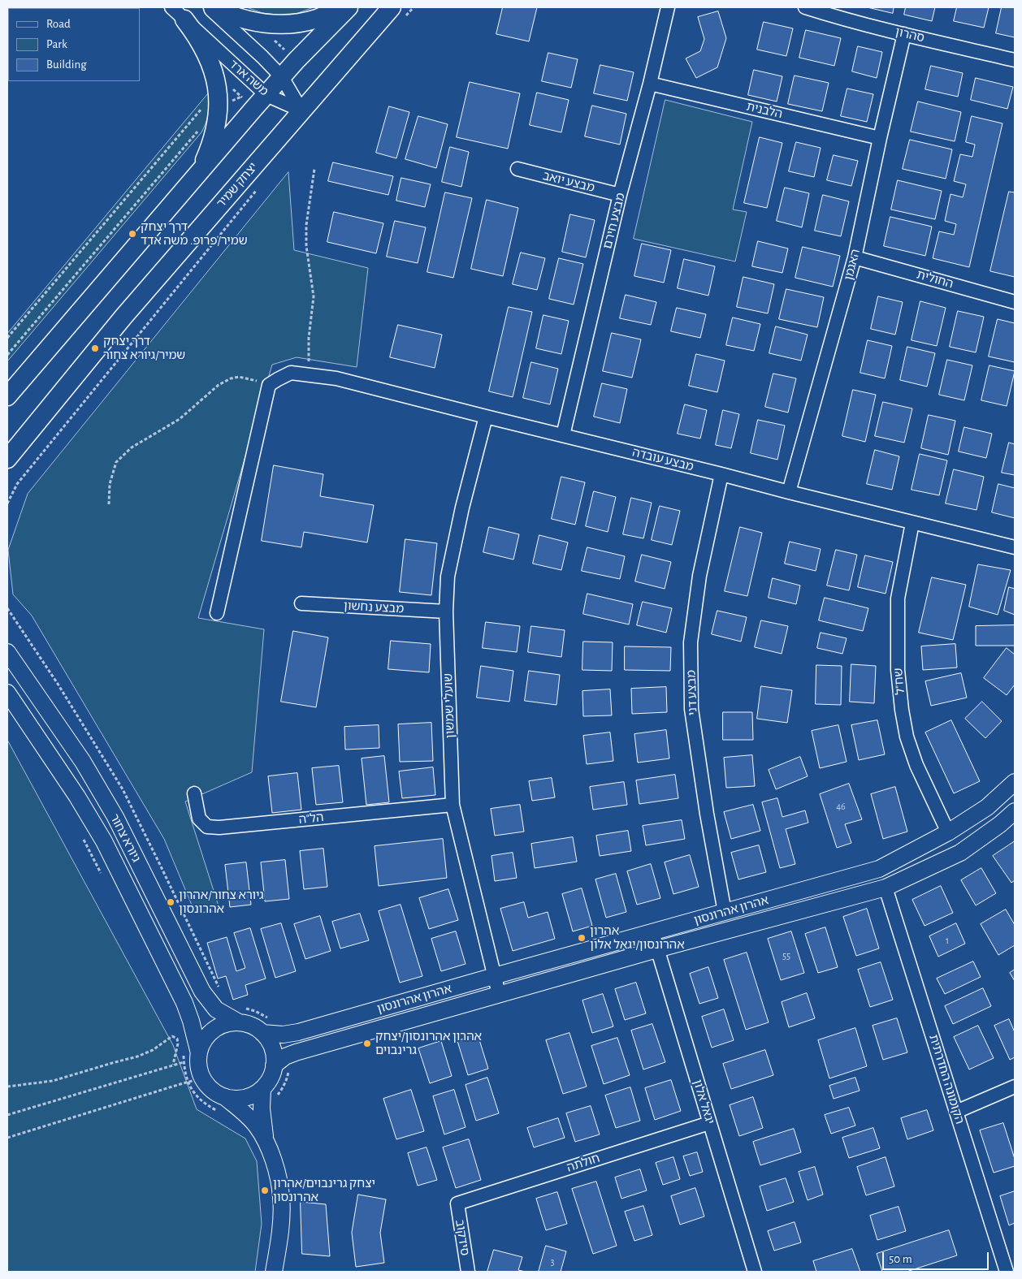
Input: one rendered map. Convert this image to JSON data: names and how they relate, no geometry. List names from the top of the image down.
{
  "streets": {
    "main road": ["יצחק שמיר"],
    "street": [
      "סהרון",
      "משה ארד",
      "הלבנית",
      "מבצע יואב",
      "מבצע חירם",
      "האגמן",
      "החולית",
      "מבצע עובדה",
      "מבצע נחשון",
      "שח\"ל",
      "מבצע דני",
      "שועלי שמשון",
      "הל\"ה",
      "גיורא צחור",
      "אהרון אהרונסון",
      "הקומונה החדרתית",
      "יגאל אלון",
      "חולתה",
      "סידקוב"
    ]
  },
  "crossings": [
    ["סהרון", "האגמן"],
    ["משה ארד", "יצחק שמיר"],
    ["הלבנית", "מבצע חירם"],
    ["הלבנית", "האגמן"],
    ["מבצע יואב", "מבצע חירם"],
    ["מבצע חירם", "מבצע עובדה"],
    ["האגמן", "החולית"],
    ["האגמן", "מבצע עובדה"],
    ["מבצע עובדה", "שח\"ל"],
    ["מבצע עובדה", "מבצע דני"],
    ["מבצע עובדה", "שועלי שמשון"],
    ["מבצע נחשון", "שועלי שמשון"],
    ["שח\"ל", "אהרון אהרונסון"],
    ["מבצע דני", "אהרון אהרונסון"],
    ["שועלי שמשון", "הל\"ה"],
    ["שועלי שמשון", "אהרון אהרונסון"],
    ["גיורא צחור", "אהרון אהרונסון"],
    ["אהרון אהרונסון", "הקומונה החדרתית"],
    ["אהרון אהרונסון", "יגאל אלון"],
    ["יגאל אלון", "חולתה"],
    ["חולתה", "סידקוב"]
  ],
  "places": [
    "דרך יצחק שמיר/פרופ. משה אדד",
    "דרך יצחק שמיר/גיורא צחור",
    "גיורא צחור/אהרון אהרונסון",
    "אהרון אהרונסון/יגאל אלון",
    "אהרון אהרונסון/יצחק גרינבוים",
    "יצחק גרינבוים/אהרון אהרונסון"
  ],
  "house_numbers": [
    "46",
    "1",
    "55",
    "3"
  ],
  "legend": ["Road", "Park", "Building"],
  "scale_bar": "50 m"
}
